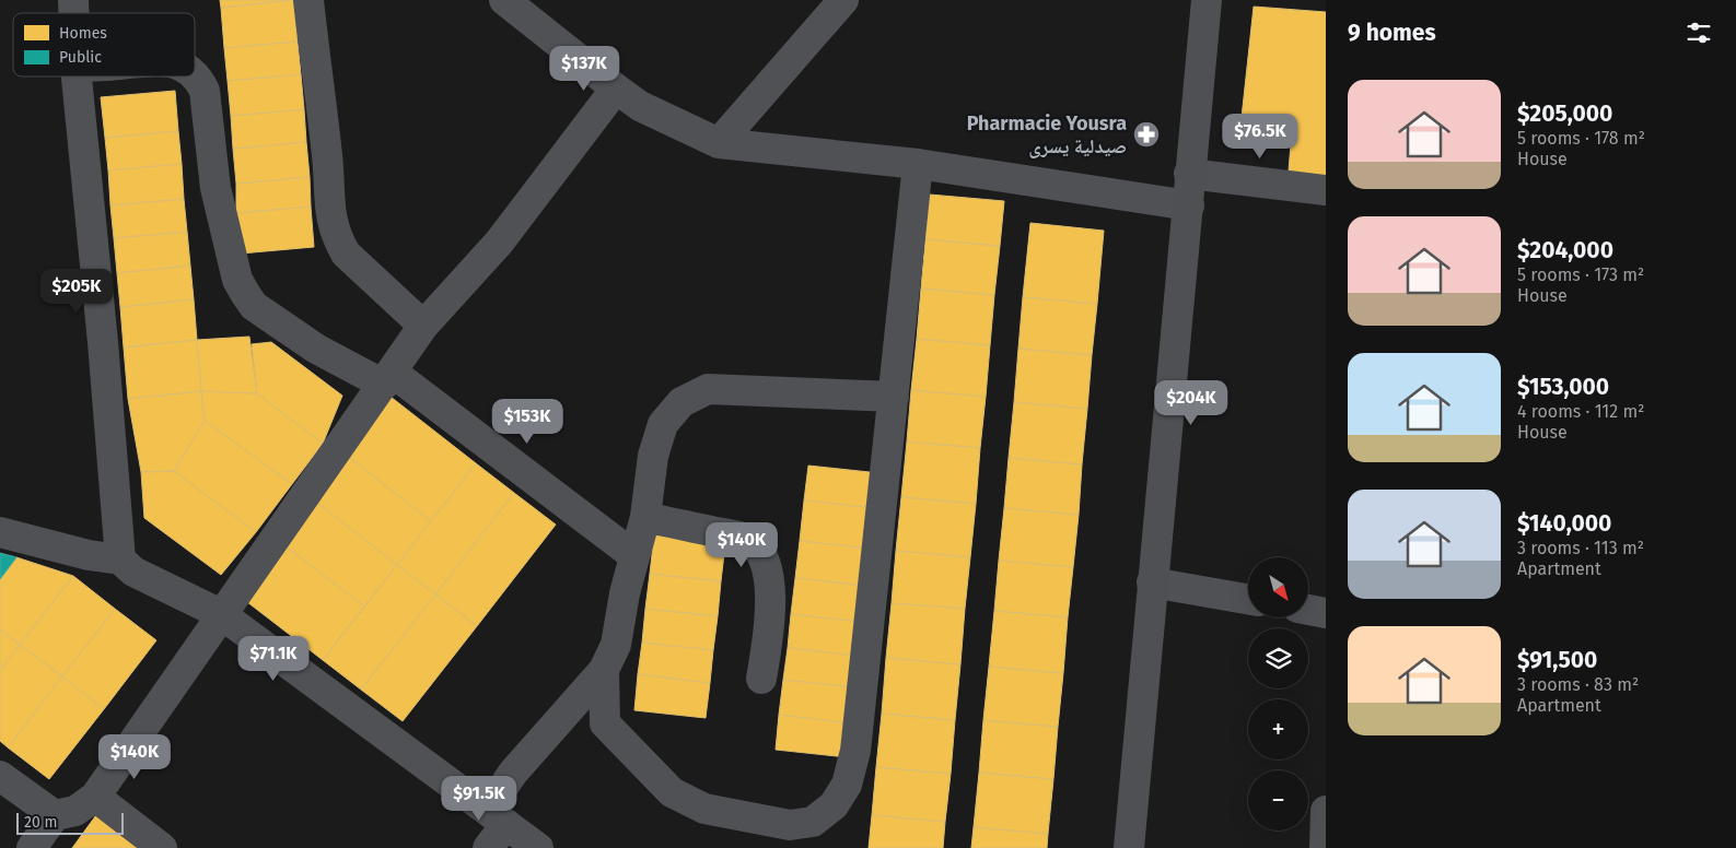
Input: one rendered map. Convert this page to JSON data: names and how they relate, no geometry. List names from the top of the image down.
{
  "places": {
    "pharmacy": ["Pharmacie Yousra صيدلية يسرى"]
  },
  "legend": ["Homes", "Public"],
  "scale_bar": "20 m",
  "north": "bottom right",
  "page": {
    "heading": "9 homes",
    "price": [
      "$137K",
      "$76.5K",
      "$205K",
      "$204K",
      "$153K",
      "$140K",
      "$71.1K",
      "$140K",
      "$91.5K"
    ],
    "list": [
      {
        "name": "$205,000",
        "note": "5 rooms · 178 m² · House"
      },
      {
        "name": "$204,000",
        "note": "5 rooms · 173 m² · House"
      },
      {
        "name": "$153,000",
        "note": "4 rooms · 112 m² · House"
      },
      {
        "name": "$140,000",
        "note": "3 rooms · 113 m² · Apartment"
      },
      {
        "name": "$91,500",
        "note": "3 rooms · 83 m² · Apartment"
      }
    ],
    "map_buttons": ["+", "−"],
    "scale": "20 m"
  }
}
